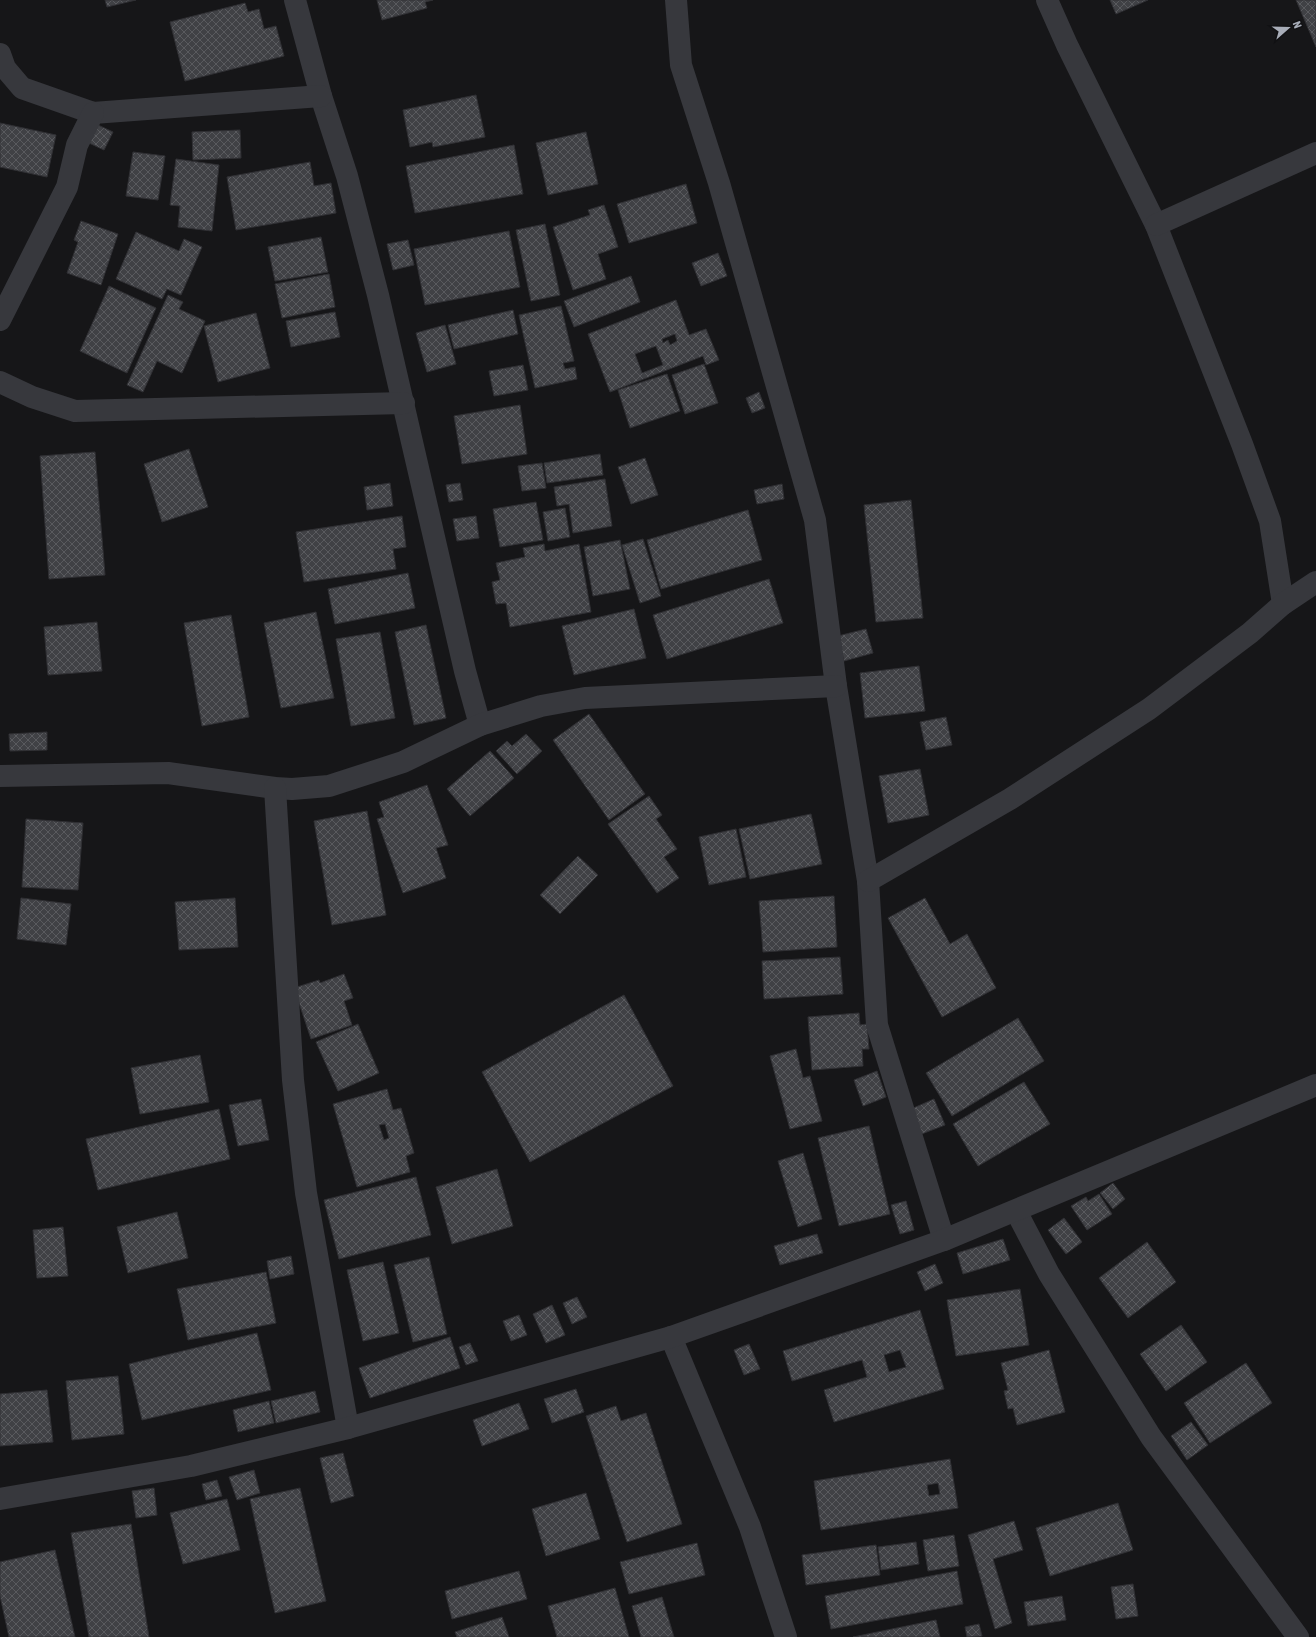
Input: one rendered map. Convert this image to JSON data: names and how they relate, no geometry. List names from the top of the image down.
{
  "north": "right"
}
